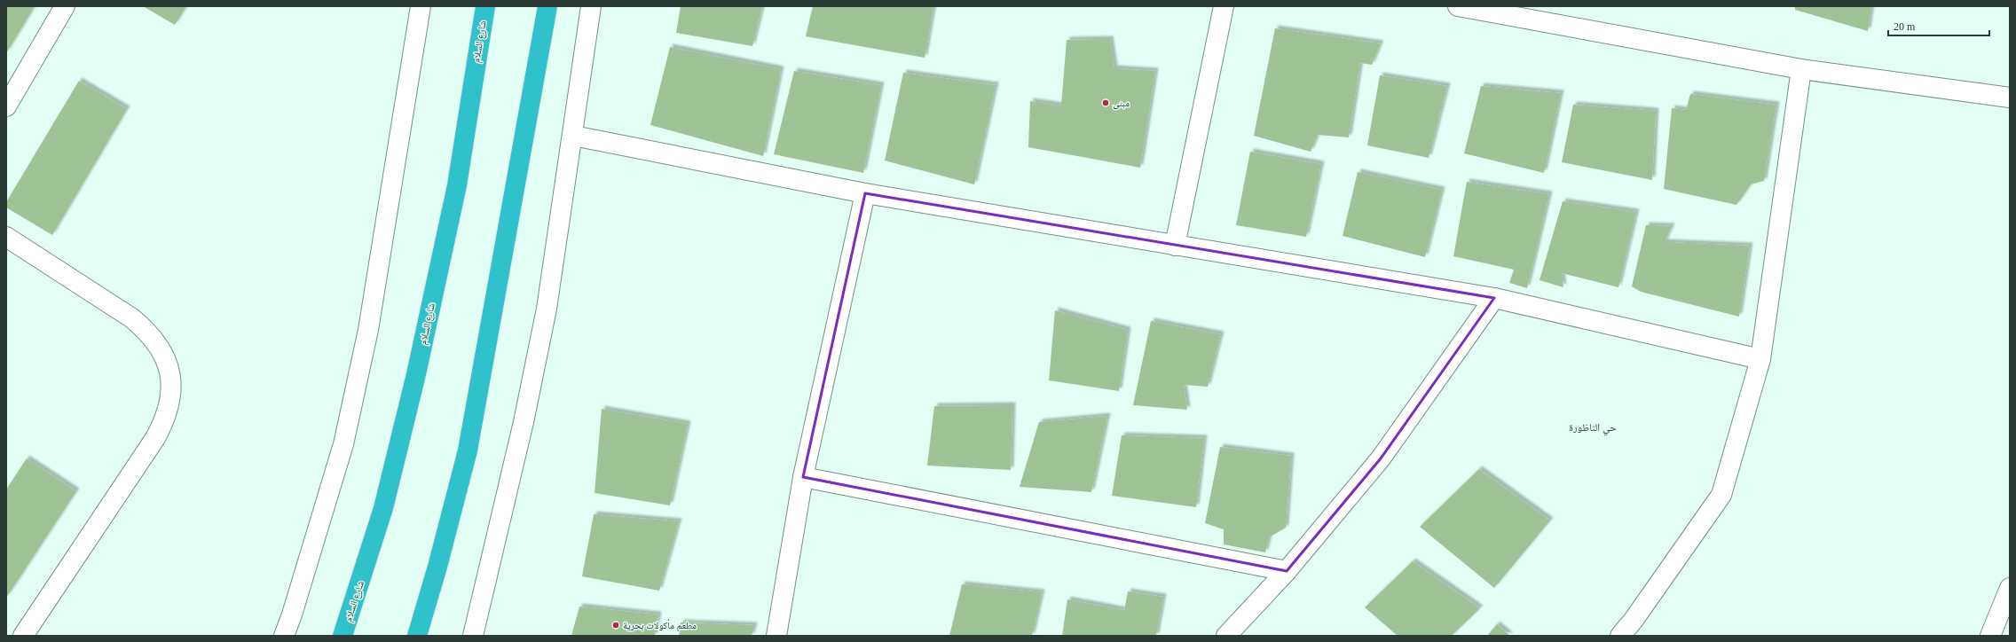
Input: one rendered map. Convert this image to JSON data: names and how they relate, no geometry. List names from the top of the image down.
{
  "streets": {
    "highway": ["شارع السلام"]
  },
  "districts": ["حي الناظورة"],
  "places": ["مبنى", "مطعم مأكولات بحرية"],
  "scale_bar": "20 m"
}
